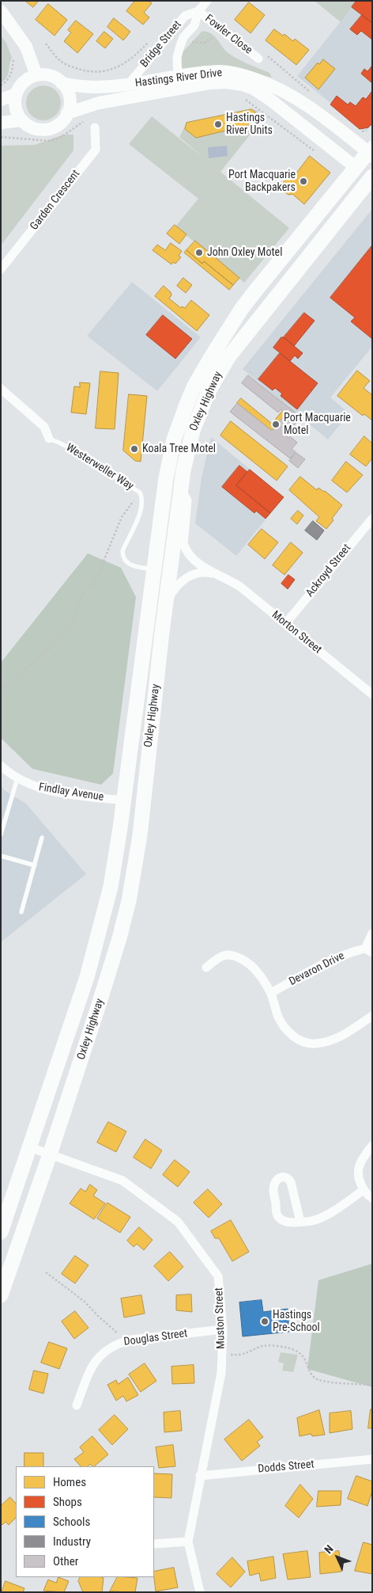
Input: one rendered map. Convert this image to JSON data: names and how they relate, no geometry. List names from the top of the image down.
{
  "streets": {
    "main road": ["Hastings River Drive", "Oxley Highway"],
    "street": [
      "Fowler Close",
      "Bridge Street",
      "Garden Crescent",
      "Ackroyd Street",
      "Morton Street",
      "Findlay Avenue",
      "Devaron Drive",
      "Muston Street",
      "Douglas Street",
      "Dodds Street"
    ],
    "lane": ["Westerweller Way"]
  },
  "crossings": [
    ["Fowler Close", "Bridge Street"],
    ["Bridge Street", "Hastings River Drive"],
    ["Hastings River Drive", "Oxley Highway"],
    ["Oxley Highway", "Westerweller Way"],
    ["Oxley Highway", "Morton Street"],
    ["Oxley Highway", "Findlay Avenue"],
    ["Oxley Highway", "Muston Street"],
    ["Ackroyd Street", "Morton Street"],
    ["Muston Street", "Douglas Street"],
    ["Muston Street", "Dodds Street"]
  ],
  "places": [
    "Hastings River Units",
    "Port Macquarie Backpakers",
    "John Oxley Motel",
    "Port Macquarie Motel",
    "Koala Tree Motel",
    "Hastings Pre-School"
  ],
  "legend": [
    "Homes",
    "Shops",
    "Schools",
    "Industry",
    "Other"
  ],
  "north": "top left"
}
